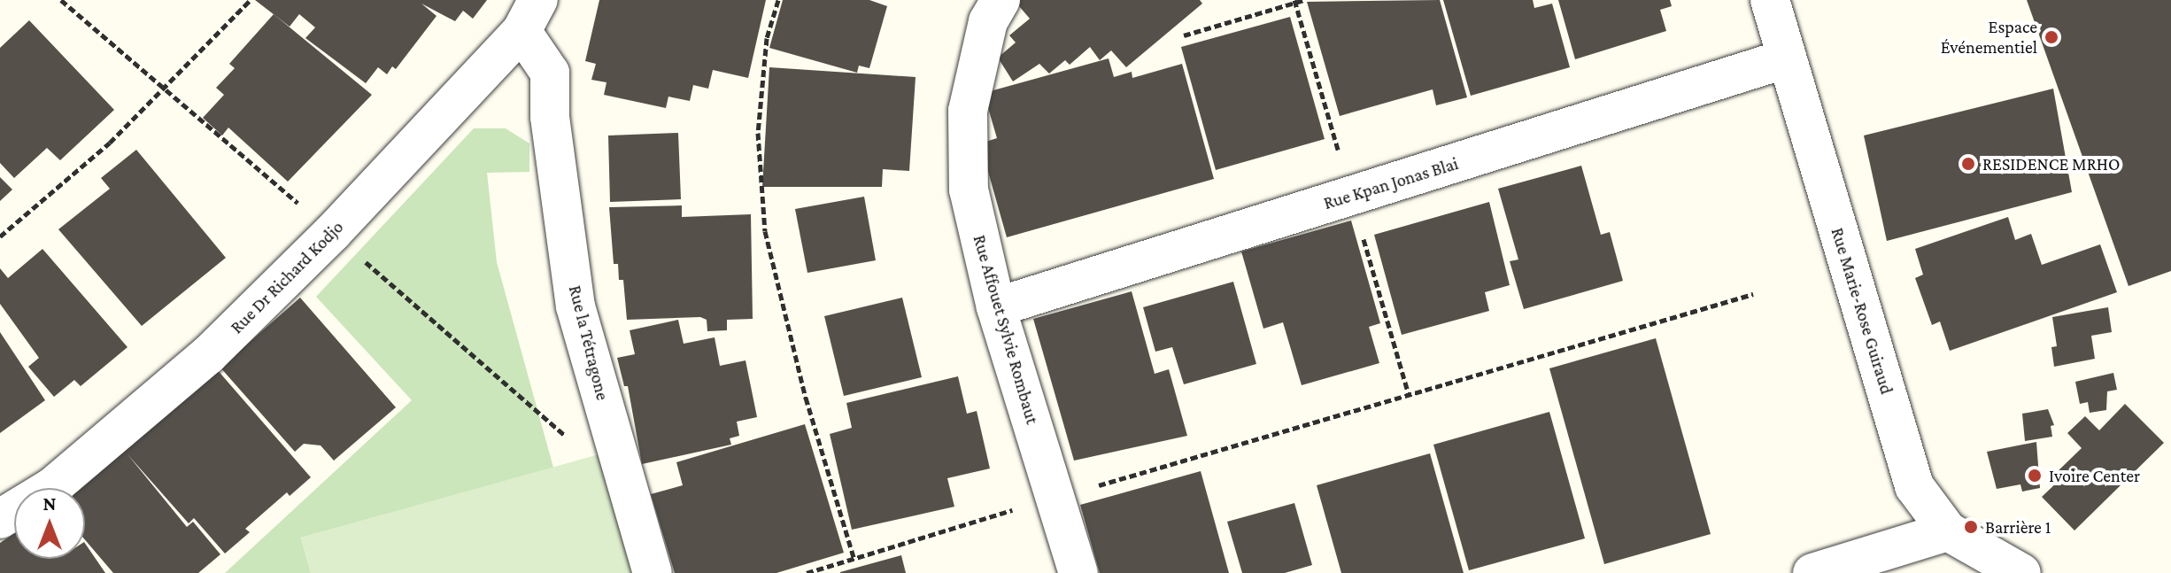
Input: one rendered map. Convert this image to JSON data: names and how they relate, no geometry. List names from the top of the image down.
{
  "streets": {
    "street": [
      "Rue Kpan Jonas Blai",
      "Rue Dr Richard Kodjo",
      "Rue Marie-Rose Guiraud",
      "Rue Affouet Sylvie Rombaut",
      "Rue la Tétragone"
    ]
  },
  "crossings": [
    ["Rue Kpan Jonas Blai", "Rue Marie-Rose Guiraud"],
    ["Rue Kpan Jonas Blai", "Rue Affouet Sylvie Rombaut"],
    ["Rue Dr Richard Kodjo", "Rue la Tétragone"]
  ],
  "places": [
    "Espace Événementiel",
    "RESIDENCE MRHO",
    "Ivoire Center",
    "Barrière 1"
  ],
  "north": "top"
}
